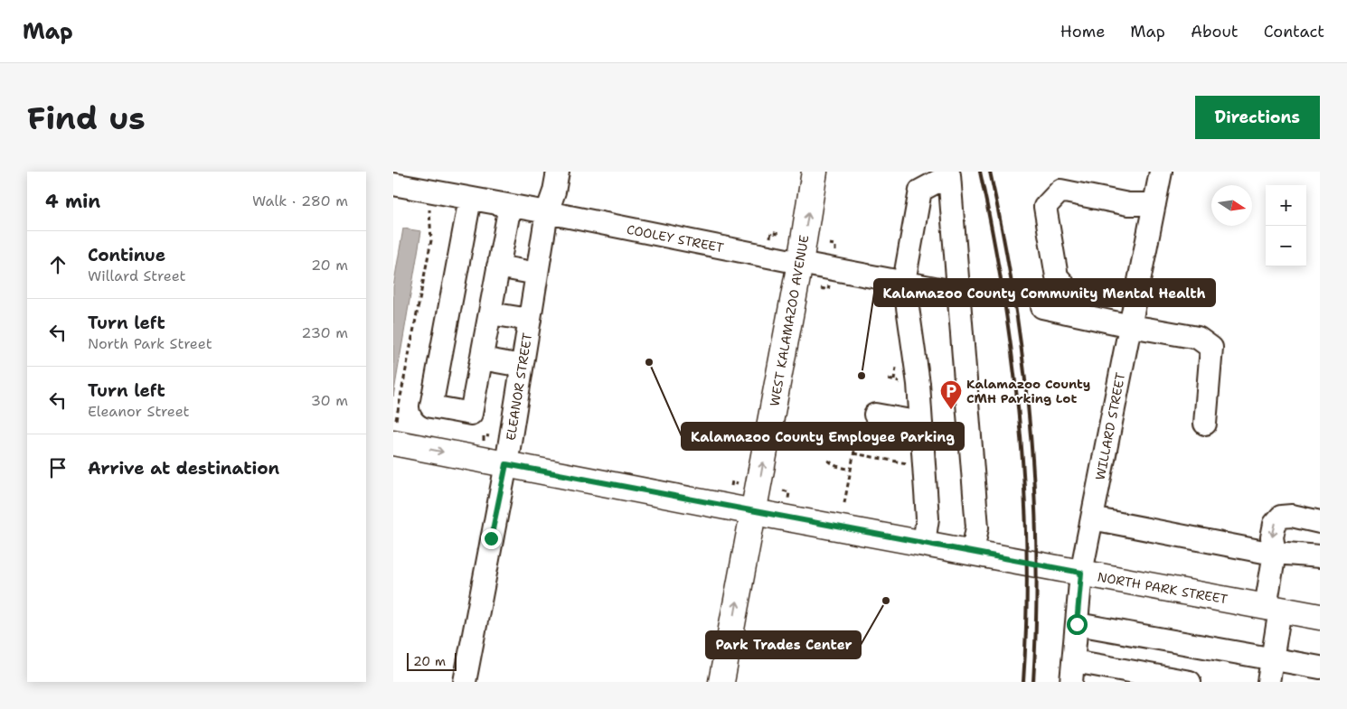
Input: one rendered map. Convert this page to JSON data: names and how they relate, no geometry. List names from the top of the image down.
{
  "streets": {
    "main road": ["WEST KALAMAZOO AVENUE", "NORTH PARK STREET"],
    "street": ["COOLEY STREET", "ELEANOR STREET", "WILLARD STREET"]
  },
  "crossings": [
    ["COOLEY STREET", "WEST KALAMAZOO AVENUE"],
    ["COOLEY STREET", "ELEANOR STREET"],
    ["WEST KALAMAZOO AVENUE", "NORTH PARK STREET"],
    ["ELEANOR STREET", "NORTH PARK STREET"],
    ["WILLARD STREET", "NORTH PARK STREET"]
  ],
  "one_way": ["WEST KALAMAZOO AVENUE"],
  "places": {
    "other": ["Kalamazoo County Employee Parking", "Kalamazoo County Community Mental Health", "Park Trades Center"],
    "parking": ["Kalamazoo County CMH Parking Lot"]
  },
  "scale_bar": "20 m",
  "north": "right",
  "page": {
    "header": "Map",
    "nav": [
      "Home",
      "Map",
      "About",
      "Contact"
    ],
    "buttons": "Directions",
    "title": "Find us",
    "heading": ["4 min", "Walk · 280 m"],
    "map_buttons": ["+", "−"],
    "list": [
      ["Continue", "Willard Street", "20 m"],
      ["Turn left", "North Park Street", "230 m"],
      ["Turn left", "Eleanor Street", "30 m"],
      "Arrive at destination"
    ],
    "scale": "20 m"
  }
}
